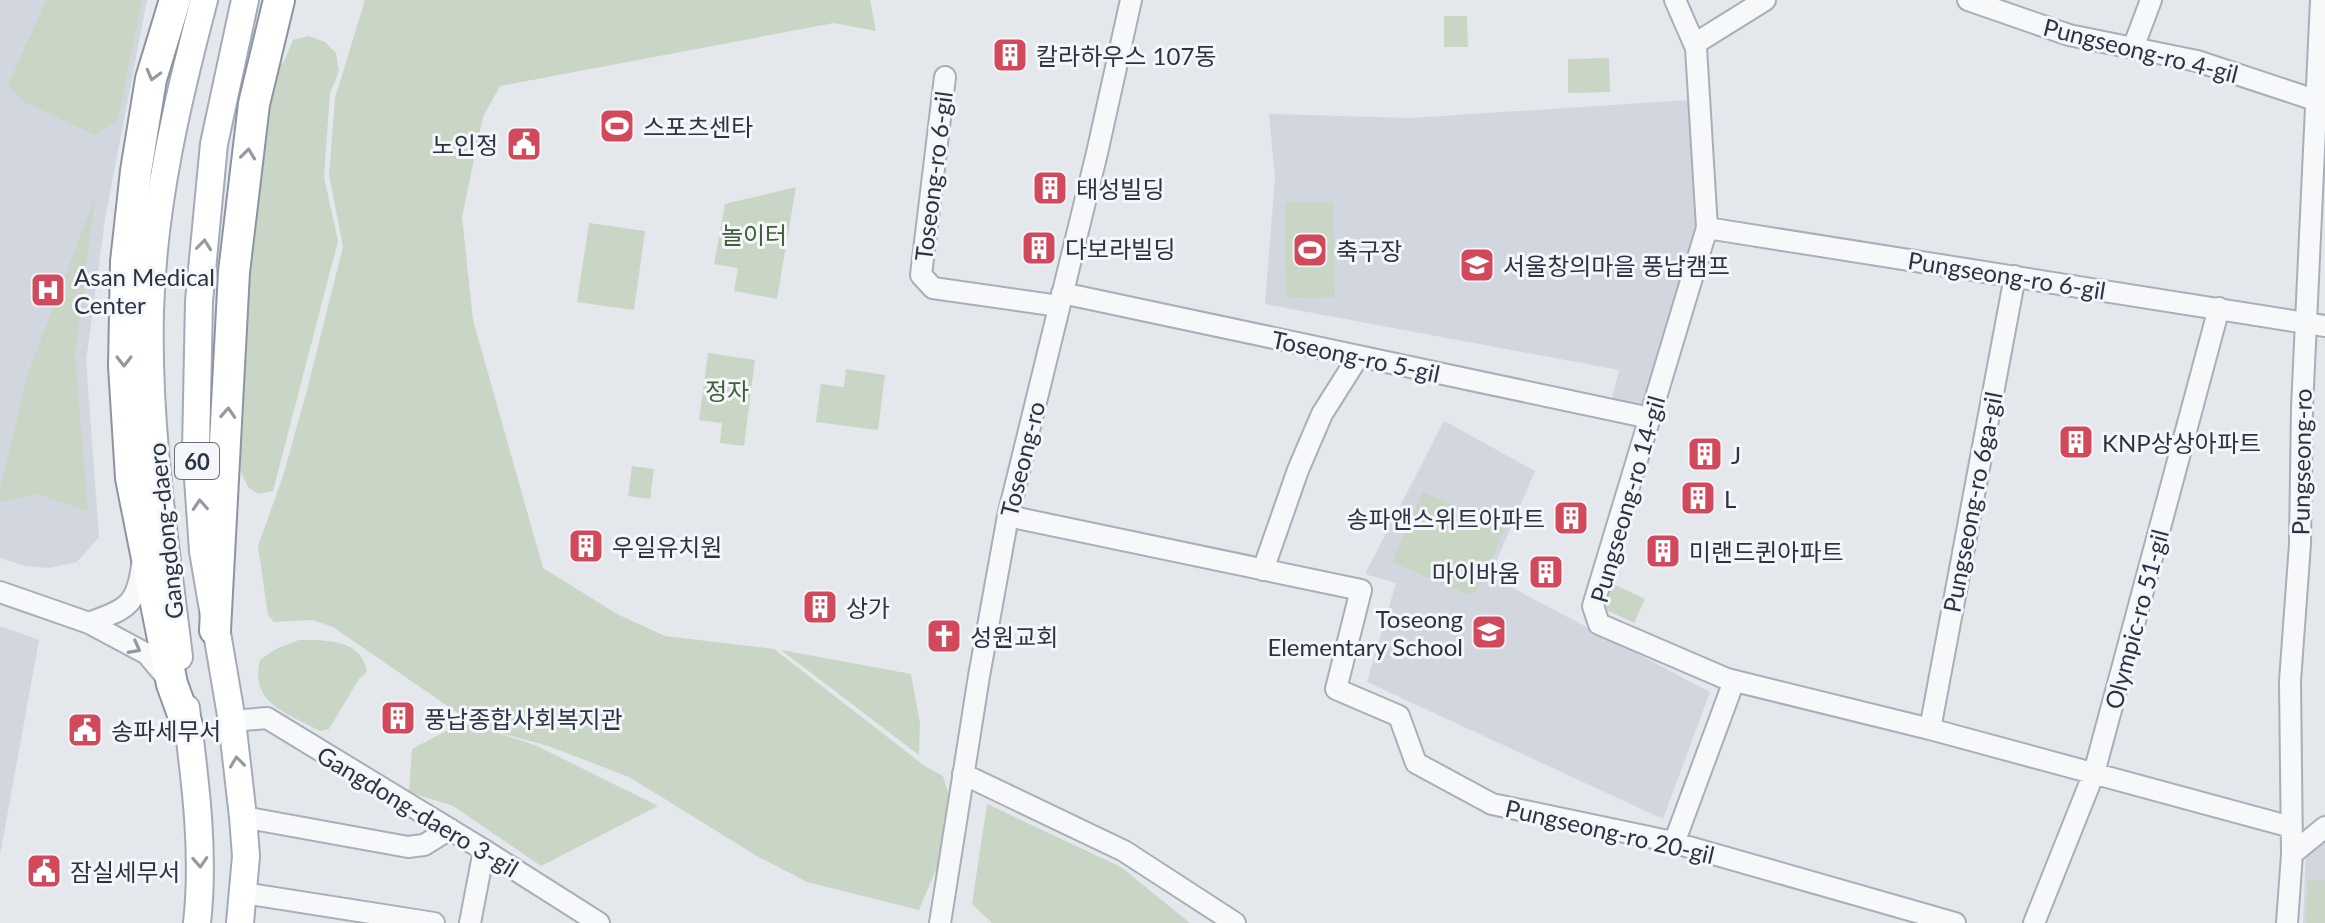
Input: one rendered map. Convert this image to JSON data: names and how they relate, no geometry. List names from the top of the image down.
{
  "streets": {
    "main road": ["60", "Gangdong-daero"],
    "street": [
      "Pungseong-ro 4-gil",
      "Toseong-ro 6-gil",
      "Pungseong-ro 6-gil",
      "Toseong-ro 5-gil",
      "Toseong-ro",
      "Pungseong-ro",
      "Pungseong-ro 14-gil",
      "Pungseong-ro 6ga-gil",
      "Olympic-ro 51-gil",
      "Gangdong-daero 3-gil",
      "Pungseong-ro 20-gil"
    ]
  },
  "crossings": [
    ["Pungseong-ro 4-gil", "Pungseong-ro"],
    ["Toseong-ro 6-gil", "Toseong-ro 5-gil"],
    ["Toseong-ro 6-gil", "Toseong-ro"],
    ["Pungseong-ro 6-gil", "Pungseong-ro"],
    ["Pungseong-ro 6-gil", "Pungseong-ro 14-gil"],
    ["Pungseong-ro 6-gil", "Pungseong-ro 6ga-gil"],
    ["Pungseong-ro 6-gil", "Olympic-ro 51-gil"],
    ["Toseong-ro 5-gil", "Toseong-ro"],
    ["Toseong-ro 5-gil", "Pungseong-ro 14-gil"],
    ["Toseong-ro", "Pungseong-ro 20-gil"],
    ["Pungseong-ro", "Pungseong-ro 14-gil"],
    ["Pungseong-ro 14-gil", "Pungseong-ro 6ga-gil"],
    ["Pungseong-ro 14-gil", "Olympic-ro 51-gil"],
    ["Gangdong-daero", "Gangdong-daero 3-gil"]
  ],
  "parks": ["놀이터", "정자"],
  "places": {
    "building": [
      "칼라하우스 107동",
      "태성빌딩",
      "다보라빌딩",
      "KNP상상아파트",
      "J",
      "L",
      "송파앤스위트아파트",
      "우일유치원",
      "미랜드퀸아파트",
      "마이바움",
      "상가",
      "풍납종합사회복지관"
    ],
    "sports": ["스포츠센타", "축구장"],
    "public building": ["노인정", "송파세무서", "잠실세무서"],
    "school or university": ["서울창의마을 풍납캠프", "Toseong Elementary School"],
    "hospital": ["Asan Medical Center"],
    "church": ["성원교회"]
  }
}
